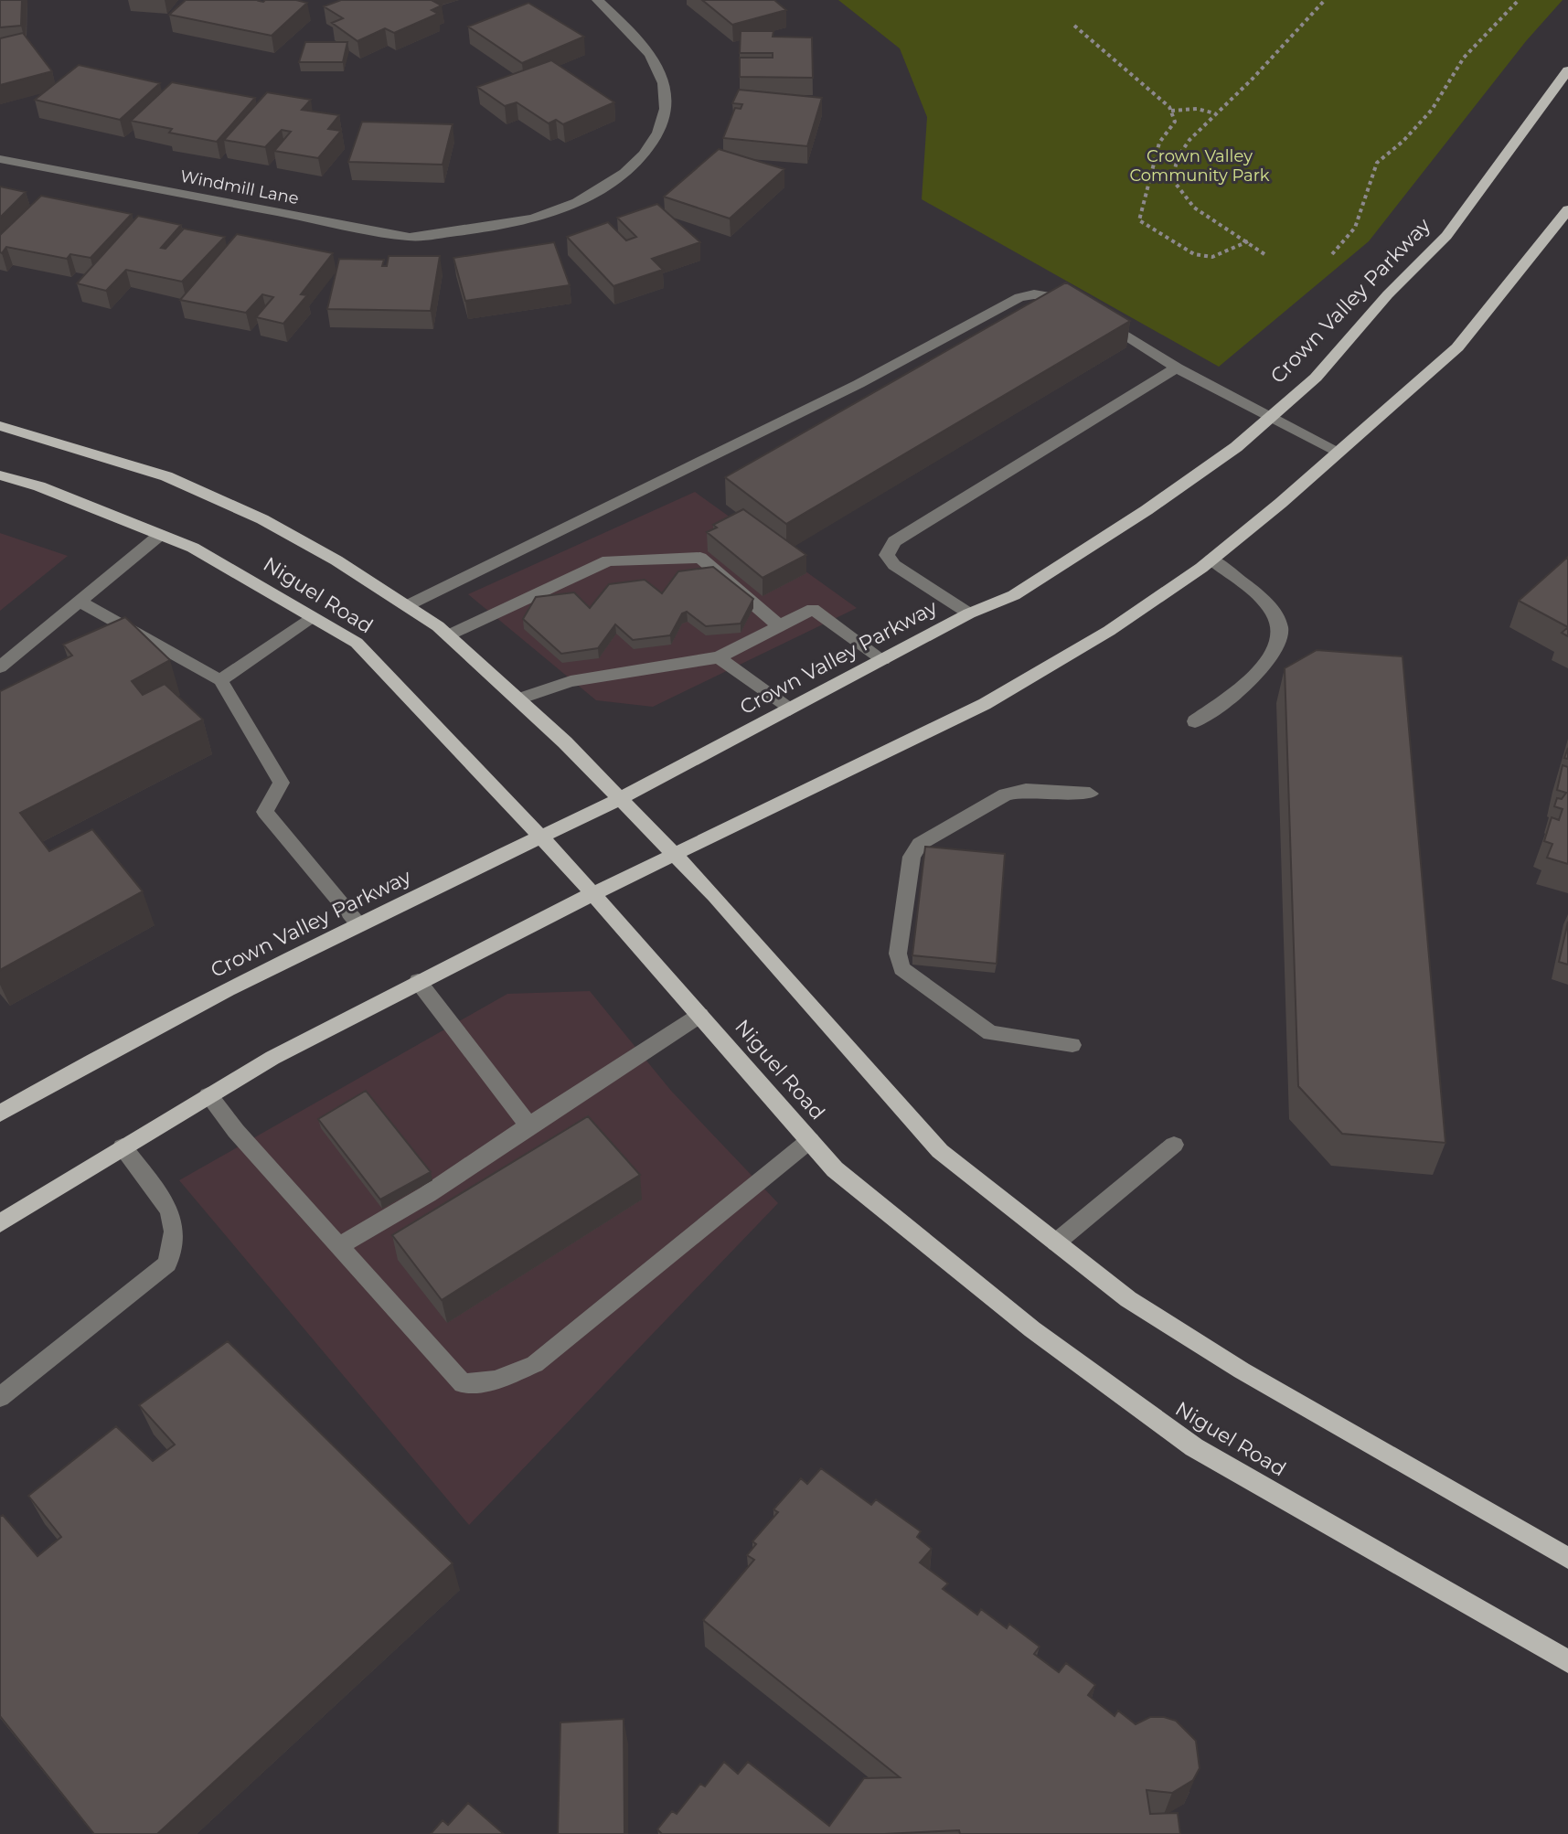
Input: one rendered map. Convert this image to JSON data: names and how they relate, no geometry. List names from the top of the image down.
{
  "streets": {
    "main road": ["Crown Valley Parkway", "Niguel Road"],
    "street": ["Windmill Lane"]
  },
  "crossings": [
    ["Crown Valley Parkway", "Niguel Road"]
  ],
  "parks": ["Crown Valley Community Park"]
}
